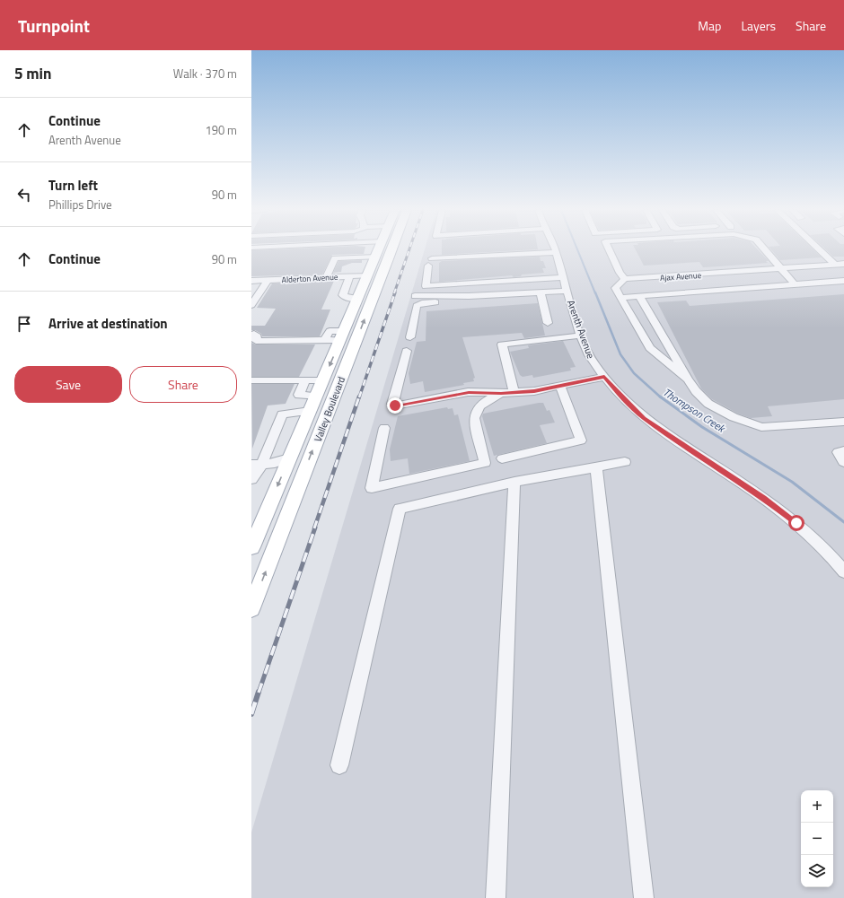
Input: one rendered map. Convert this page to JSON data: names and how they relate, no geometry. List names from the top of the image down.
{
  "streets": {
    "main road": ["Valley Boulevard"],
    "street": ["Ajax Avenue", "Alderton Avenue", "Arenth Avenue"]
  },
  "crossings": [
    ["Alderton Avenue", "Valley Boulevard"]
  ],
  "water": ["Thompson Creek"],
  "page": {
    "header": "Turnpoint",
    "nav": ["Map", "Layers", "Share"],
    "heading": ["5 min", "Walk · 370 m"],
    "list": [
      ["Continue", "Arenth Avenue", "190 m"],
      ["Turn left", "Phillips Drive", "90 m"],
      ["Continue", "90 m"],
      "Arrive at destination"
    ],
    "buttons": ["Save", "Share"],
    "map_buttons": ["+", "−"]
  }
}
